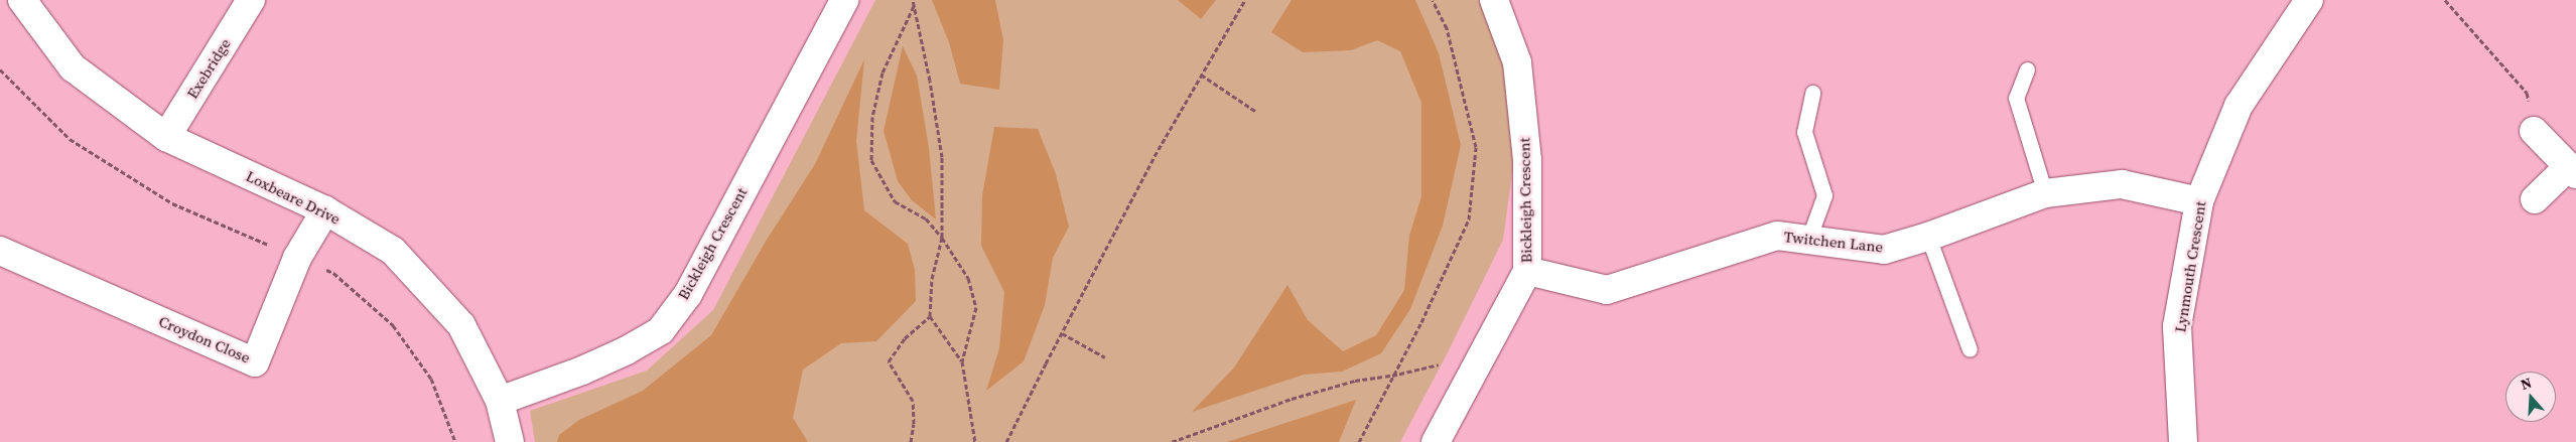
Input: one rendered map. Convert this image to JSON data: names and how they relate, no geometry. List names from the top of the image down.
{
  "streets": {
    "street": [
      "Exebridge",
      "Loxbeare Drive",
      "Bickleigh Crescent",
      "Twitchen Lane",
      "Lynmouth Crescent",
      "Croydon Close"
    ]
  },
  "crossings": [
    ["Exebridge", "Loxbeare Drive"],
    ["Loxbeare Drive", "Bickleigh Crescent"],
    ["Loxbeare Drive", "Croydon Close"],
    ["Bickleigh Crescent", "Twitchen Lane"],
    ["Twitchen Lane", "Lynmouth Crescent"]
  ],
  "north": "top"
}
